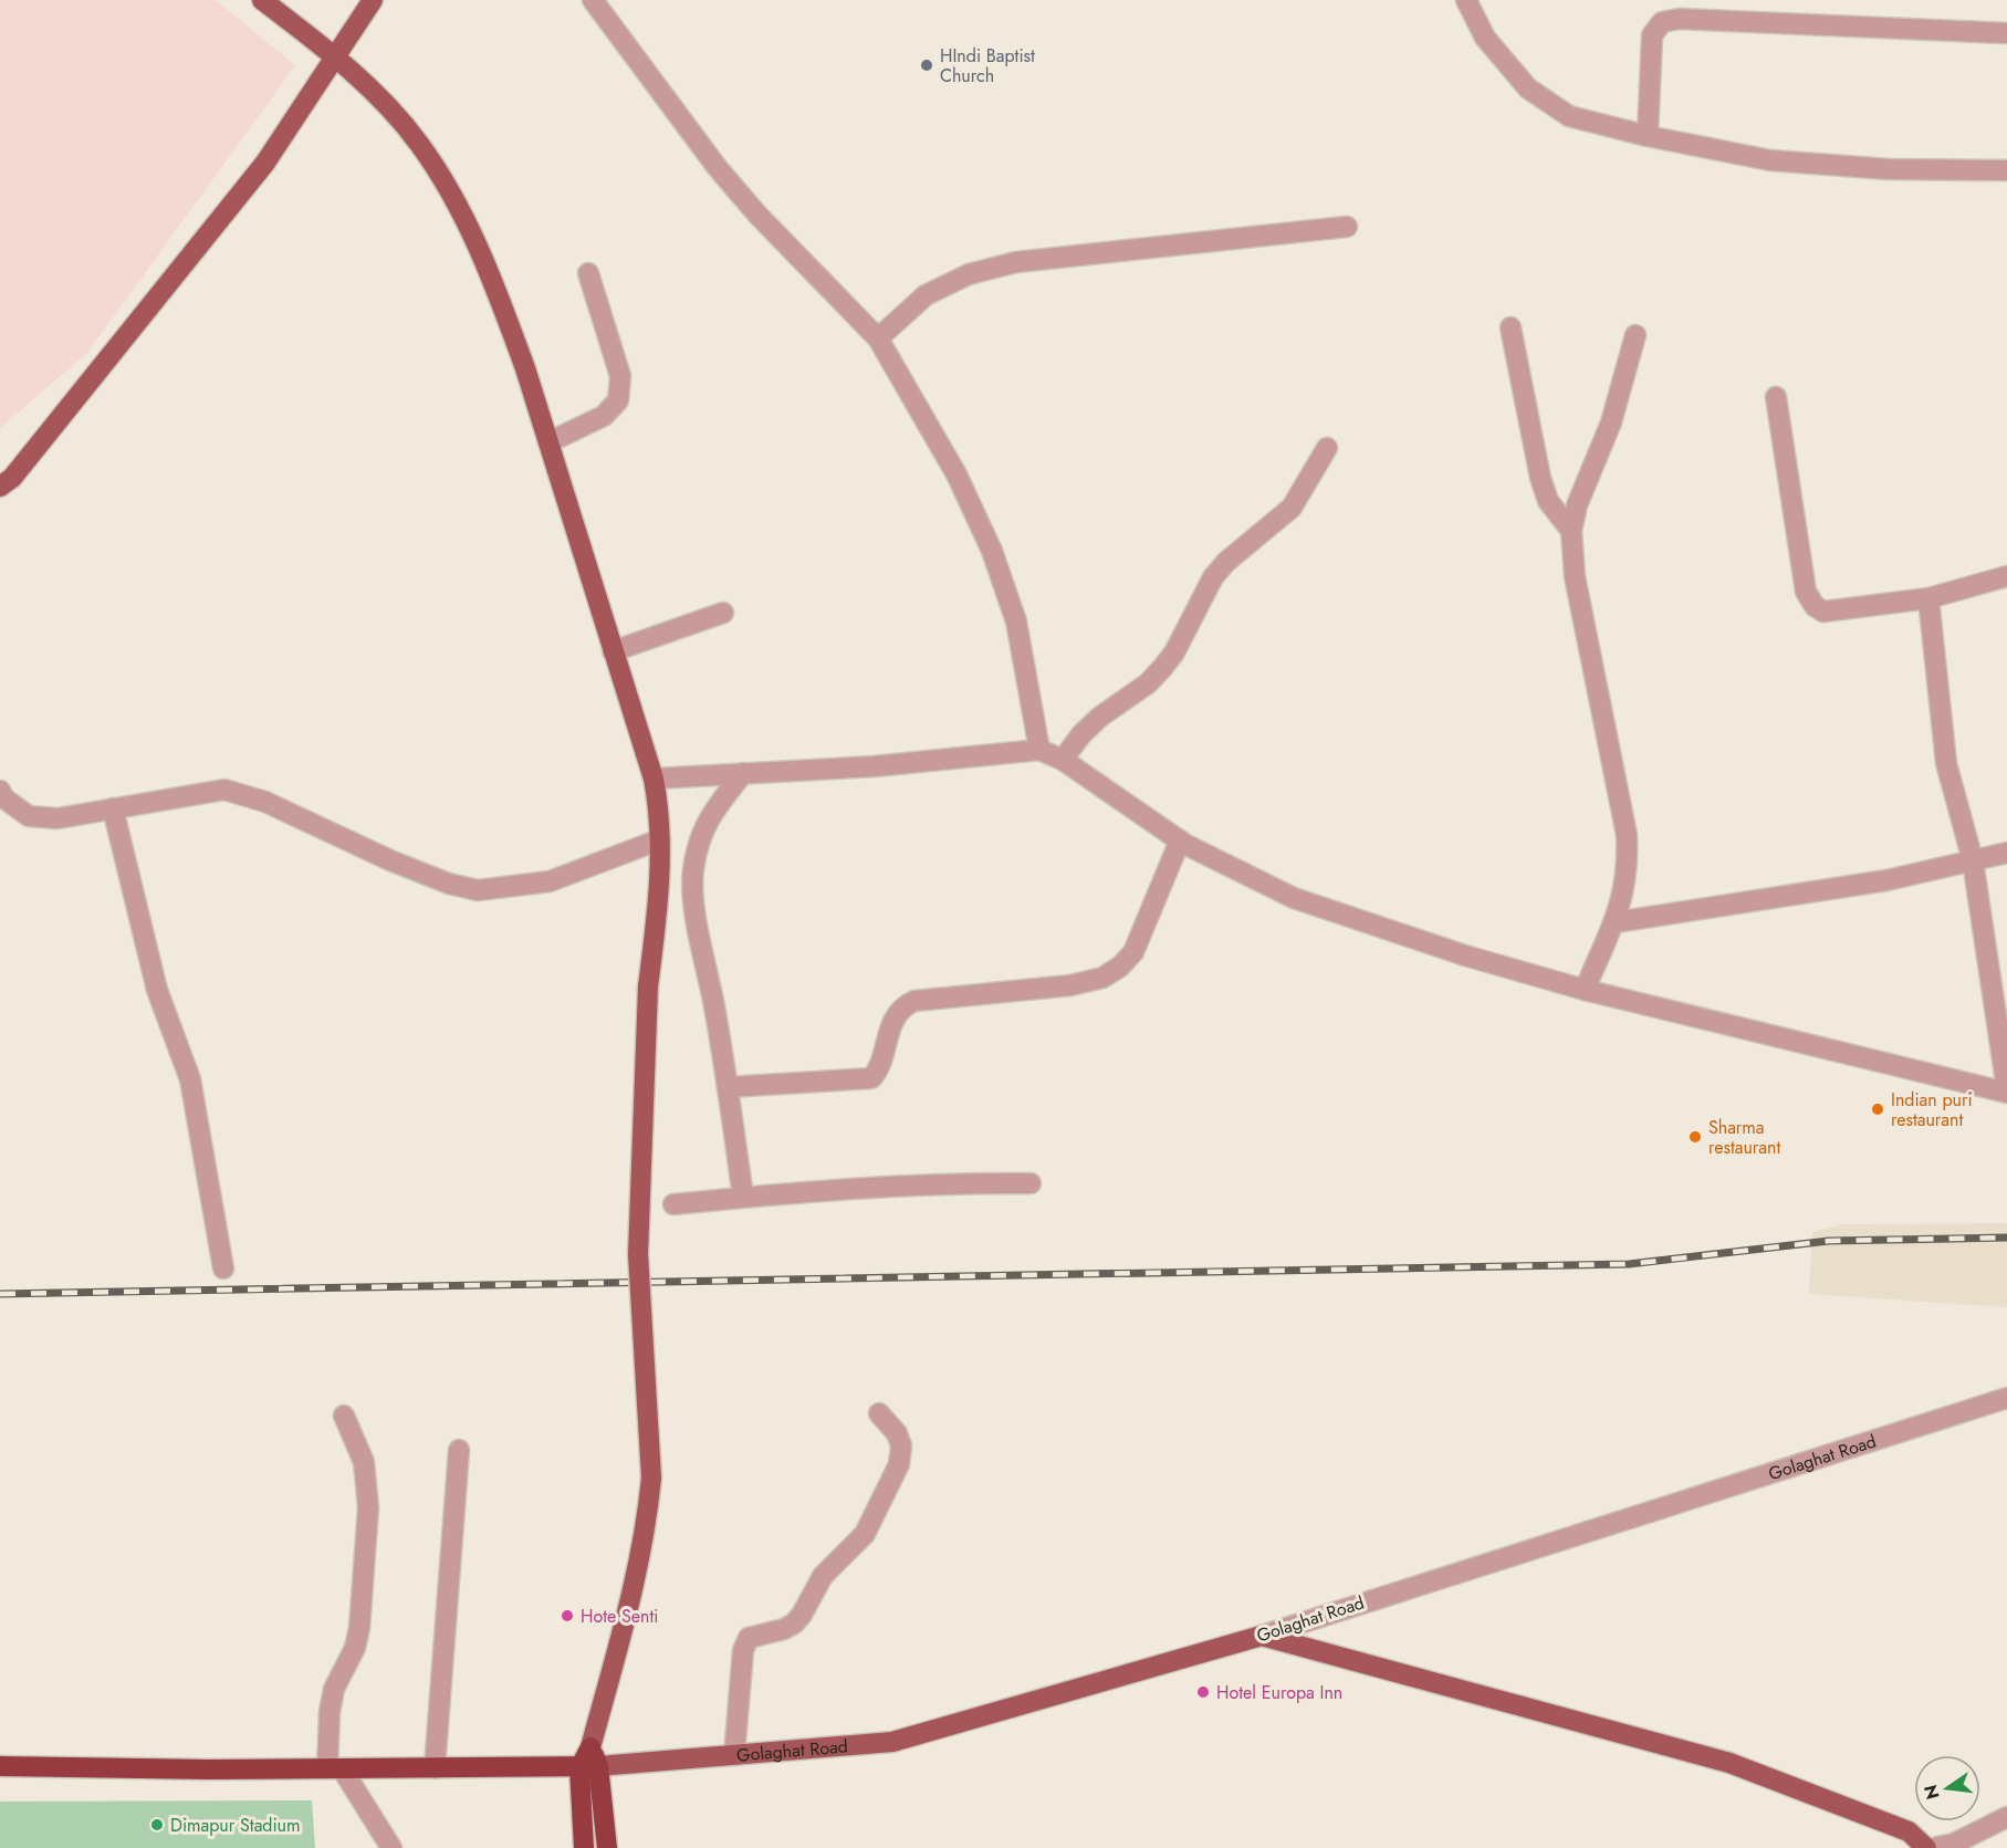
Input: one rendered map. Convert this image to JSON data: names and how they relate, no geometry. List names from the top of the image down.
{
  "streets": {
    "main road": ["Golaghat Road"]
  },
  "places": [
    "HIndi Baptist Church",
    "Indian puri restaurant",
    "Sharma restaurant",
    "Hote Senti",
    "Hotel Europa Inn",
    "Dimapur Stadium"
  ],
  "north": "left"
}
